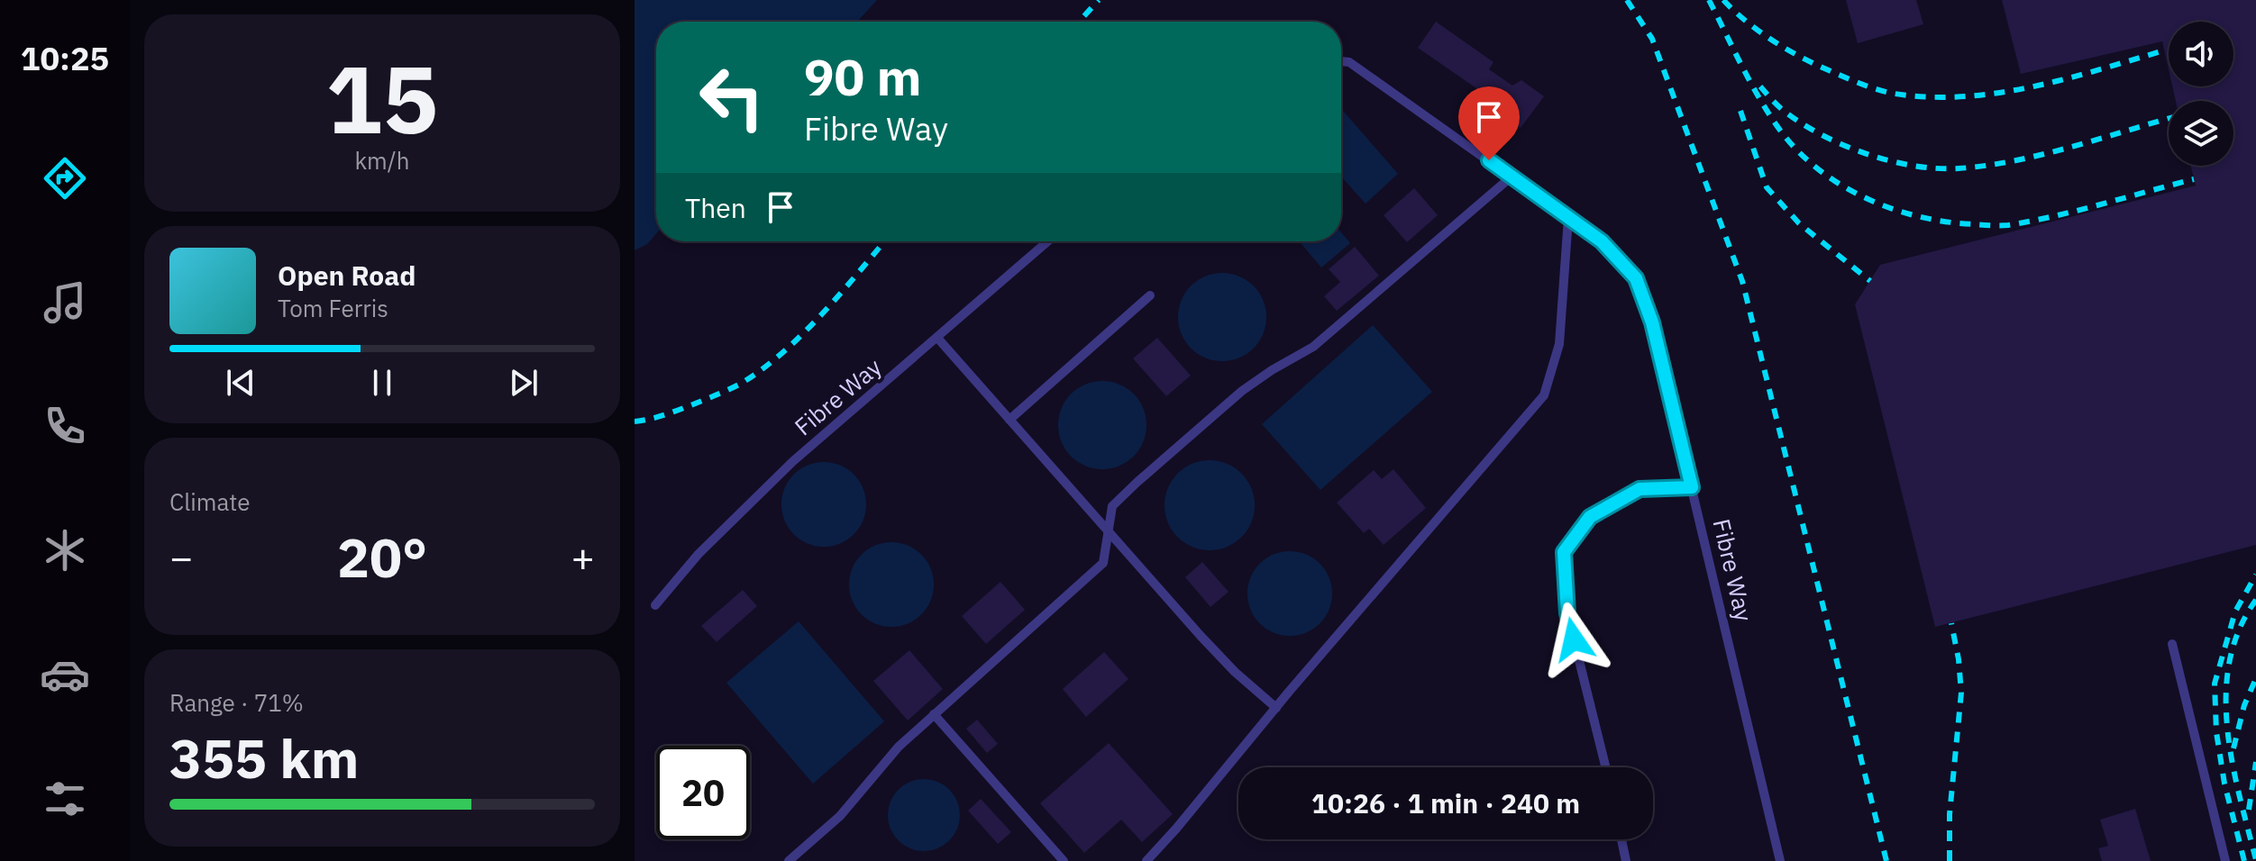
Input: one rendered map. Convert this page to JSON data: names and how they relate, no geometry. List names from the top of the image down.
{
  "streets": {
    "lane": ["Fibre Way"]
  },
  "page": {
    "tabs": "10:25",
    "tile": [
      ["15", "km/h"],
      "Climate",
      ["Range · 71%", "355 km"]
    ],
    "turn": ["90 m", "Fibre Way"],
    "then": "Then",
    "song": ["Open Road", "Tom Ferris"],
    "heat": ["−", "20°", "+"],
    "limit": "20",
    "trip": "10:26 · 1 min · 240 m"
  }
}
